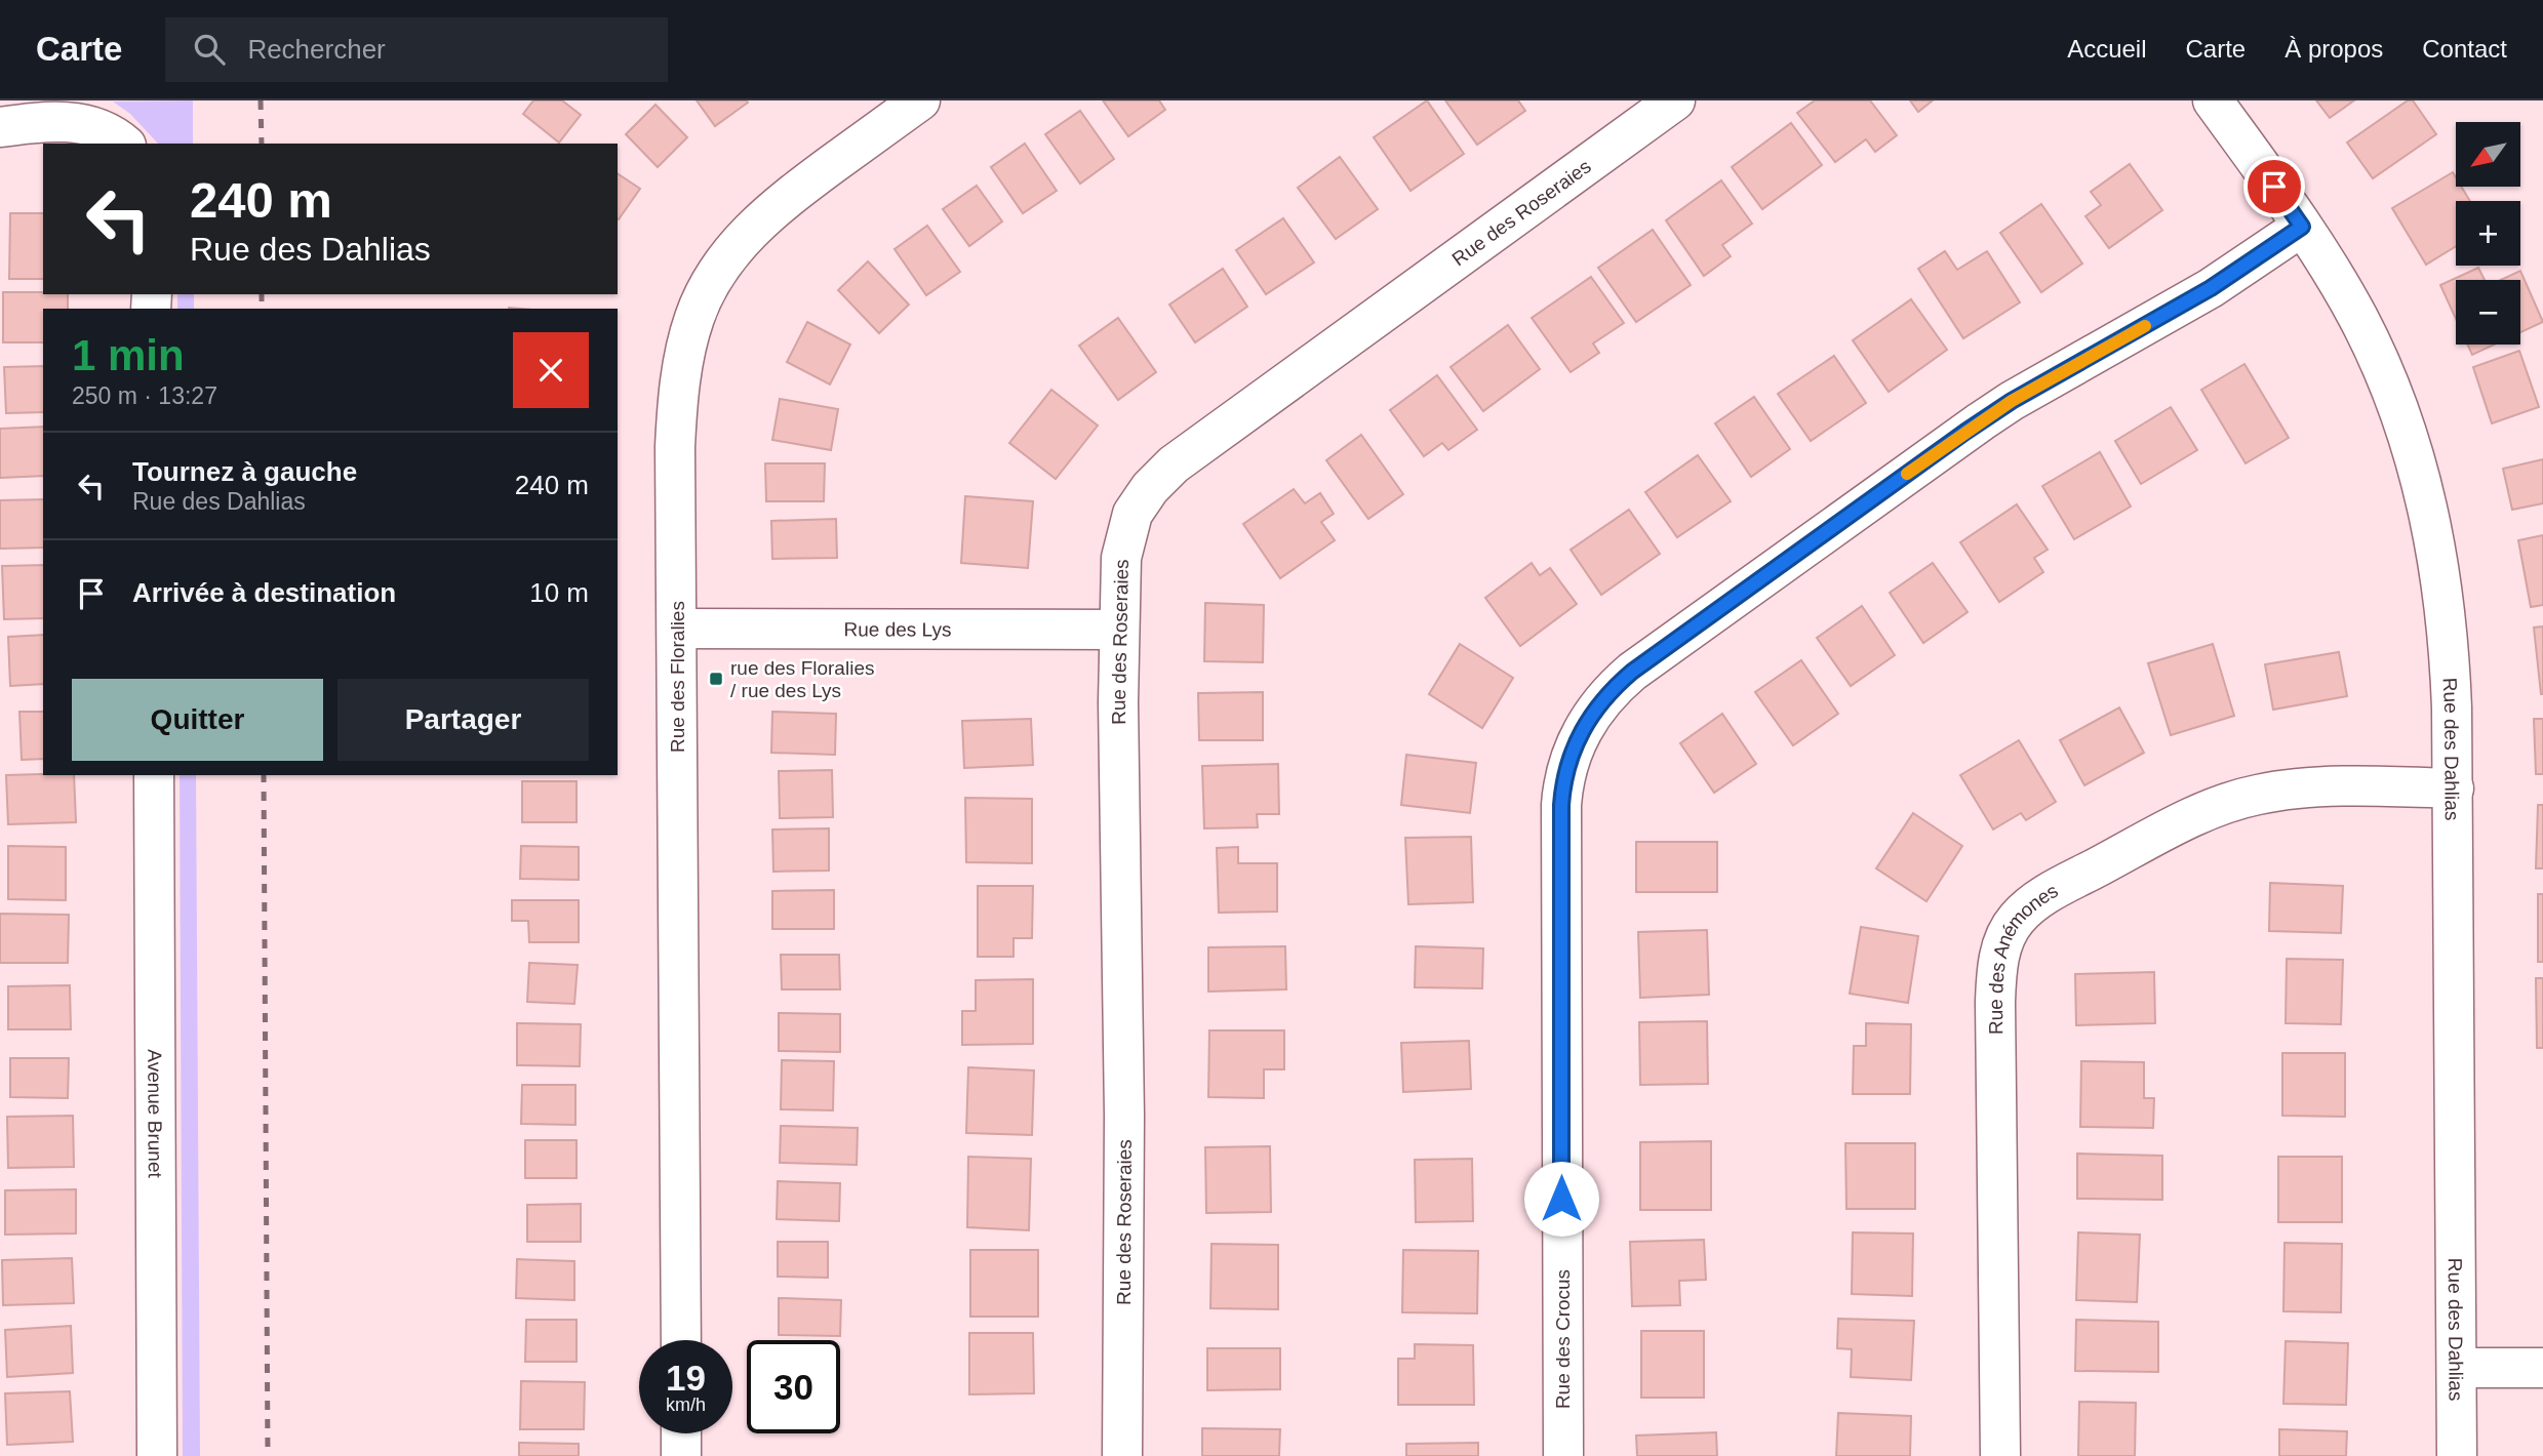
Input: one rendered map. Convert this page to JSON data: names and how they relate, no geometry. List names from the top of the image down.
{
  "streets": {
    "street": [
      "Rue des Roseraies",
      "Rue des Lys",
      "Rue des Floralies",
      "Rue des Dahlias",
      "Rue des Anémones",
      "Avenue Brunet",
      "Rue des Crocus"
    ]
  },
  "crossings": [
    ["Rue des Roseraies", "Rue des Lys"],
    ["Rue des Lys", "Rue des Floralies"],
    ["Rue des Dahlias", "Rue des Anémones"],
    ["Rue des Dahlias", "Rue des Crocus"]
  ],
  "places": {
    "transit": ["rue des Floralies / rue des Lys"]
  },
  "north": "bottom left",
  "page": {
    "header": "Carte",
    "search": "Rechercher",
    "nav": [
      "Accueil",
      "Carte",
      "À propos",
      "Contact"
    ],
    "map_buttons": ["+", "−"],
    "turn": ["240 m", "Rue des Dahlias"],
    "heading": ["1 min", "250 m · 13:27"],
    "list": [
      {
        "name": "Tournez à gauche",
        "note": "Rue des Dahlias",
        "value": "240 m"
      },
      {
        "name": "Arrivée à destination",
        "value": "10 m"
      }
    ],
    "buttons": ["Quitter", "Partager"],
    "speed": "19 km/h",
    "limit": "30"
  }
}
